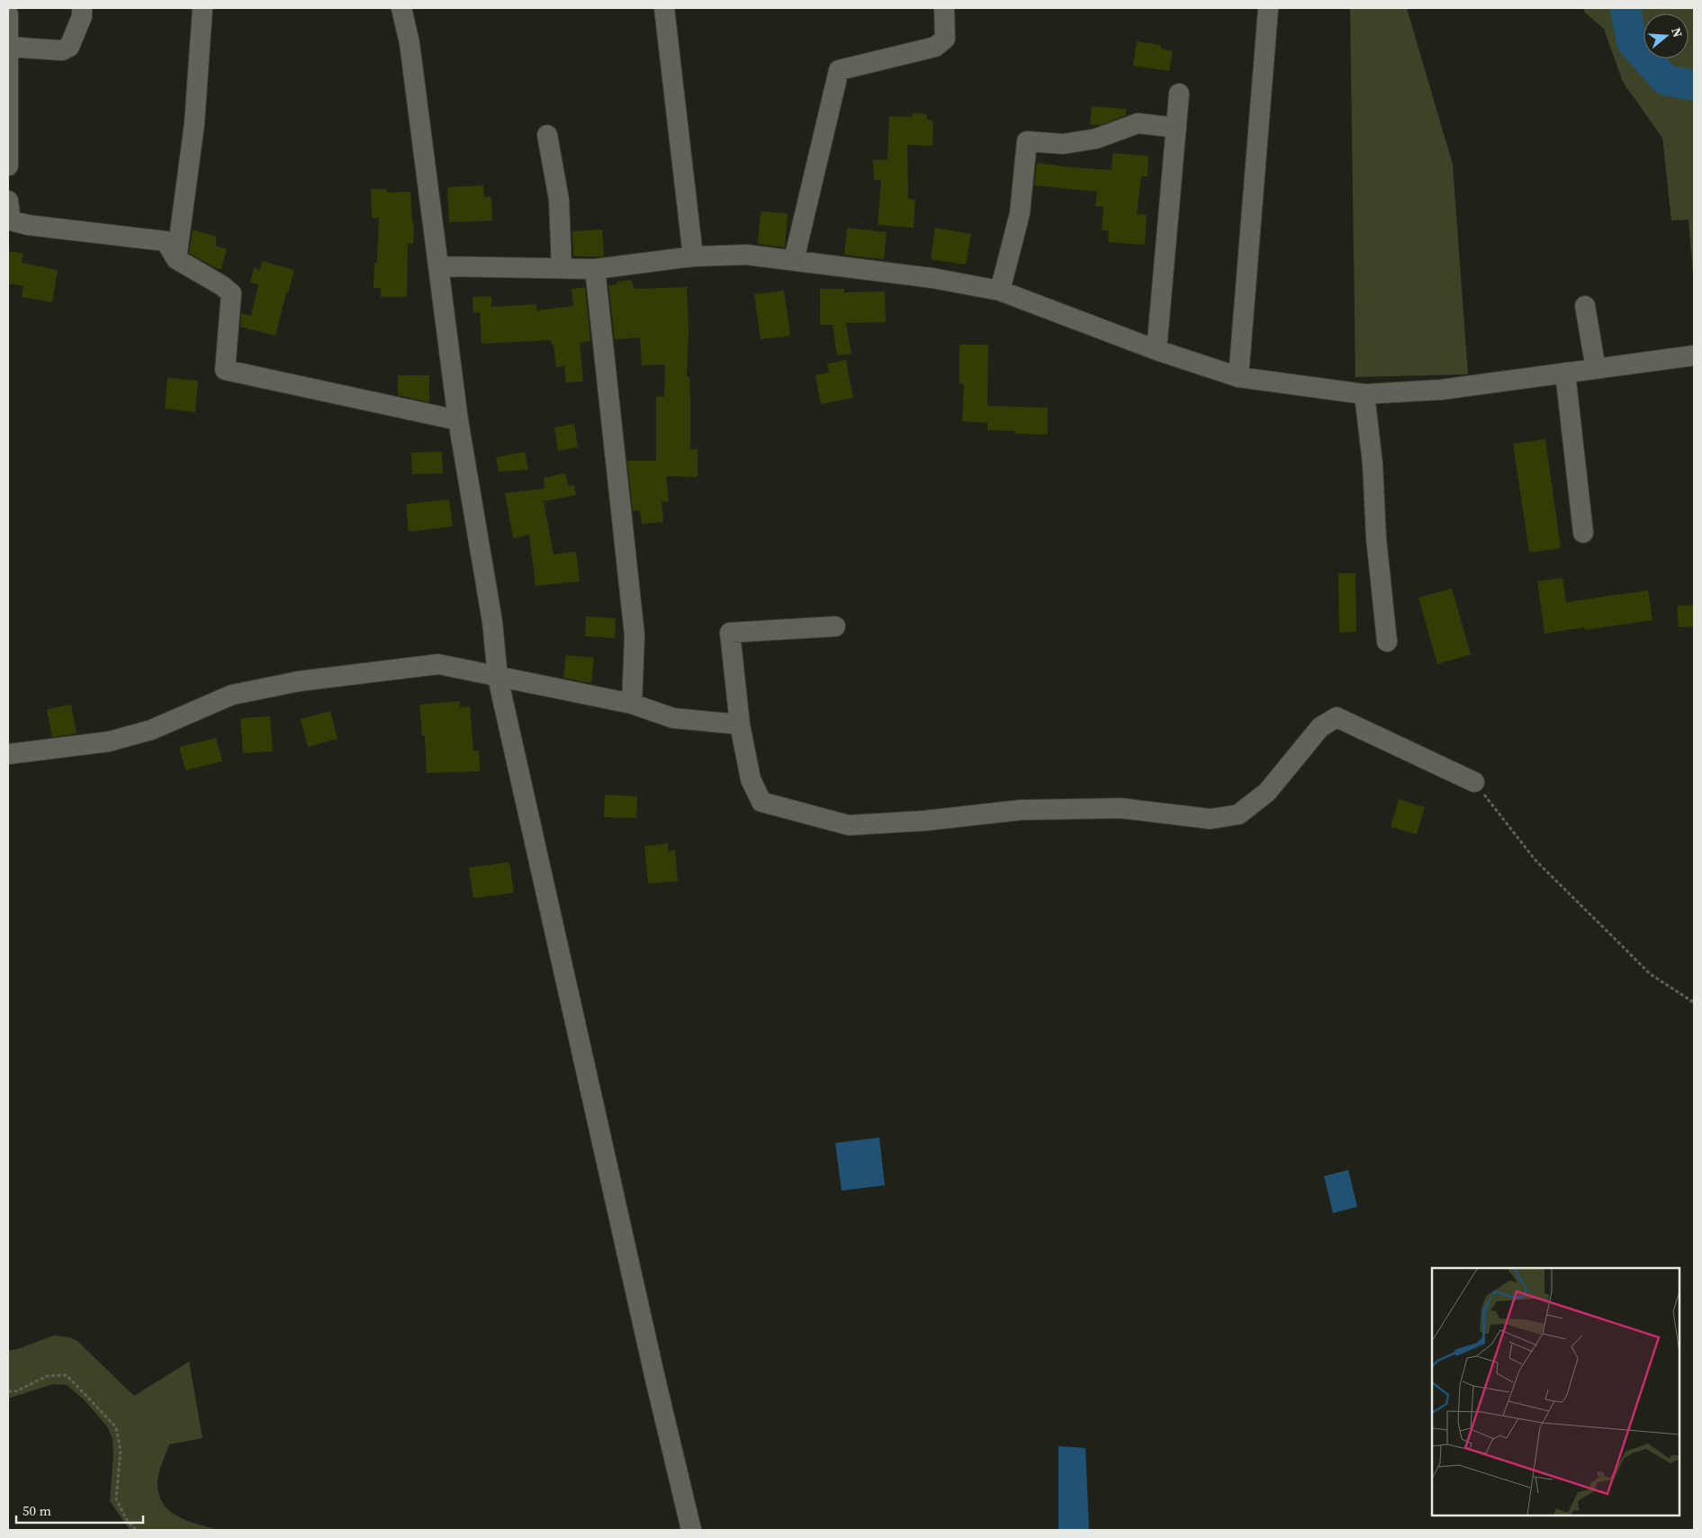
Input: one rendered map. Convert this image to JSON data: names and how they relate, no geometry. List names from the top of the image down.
{
  "scale_bar": "50 m",
  "north": "right"
}
